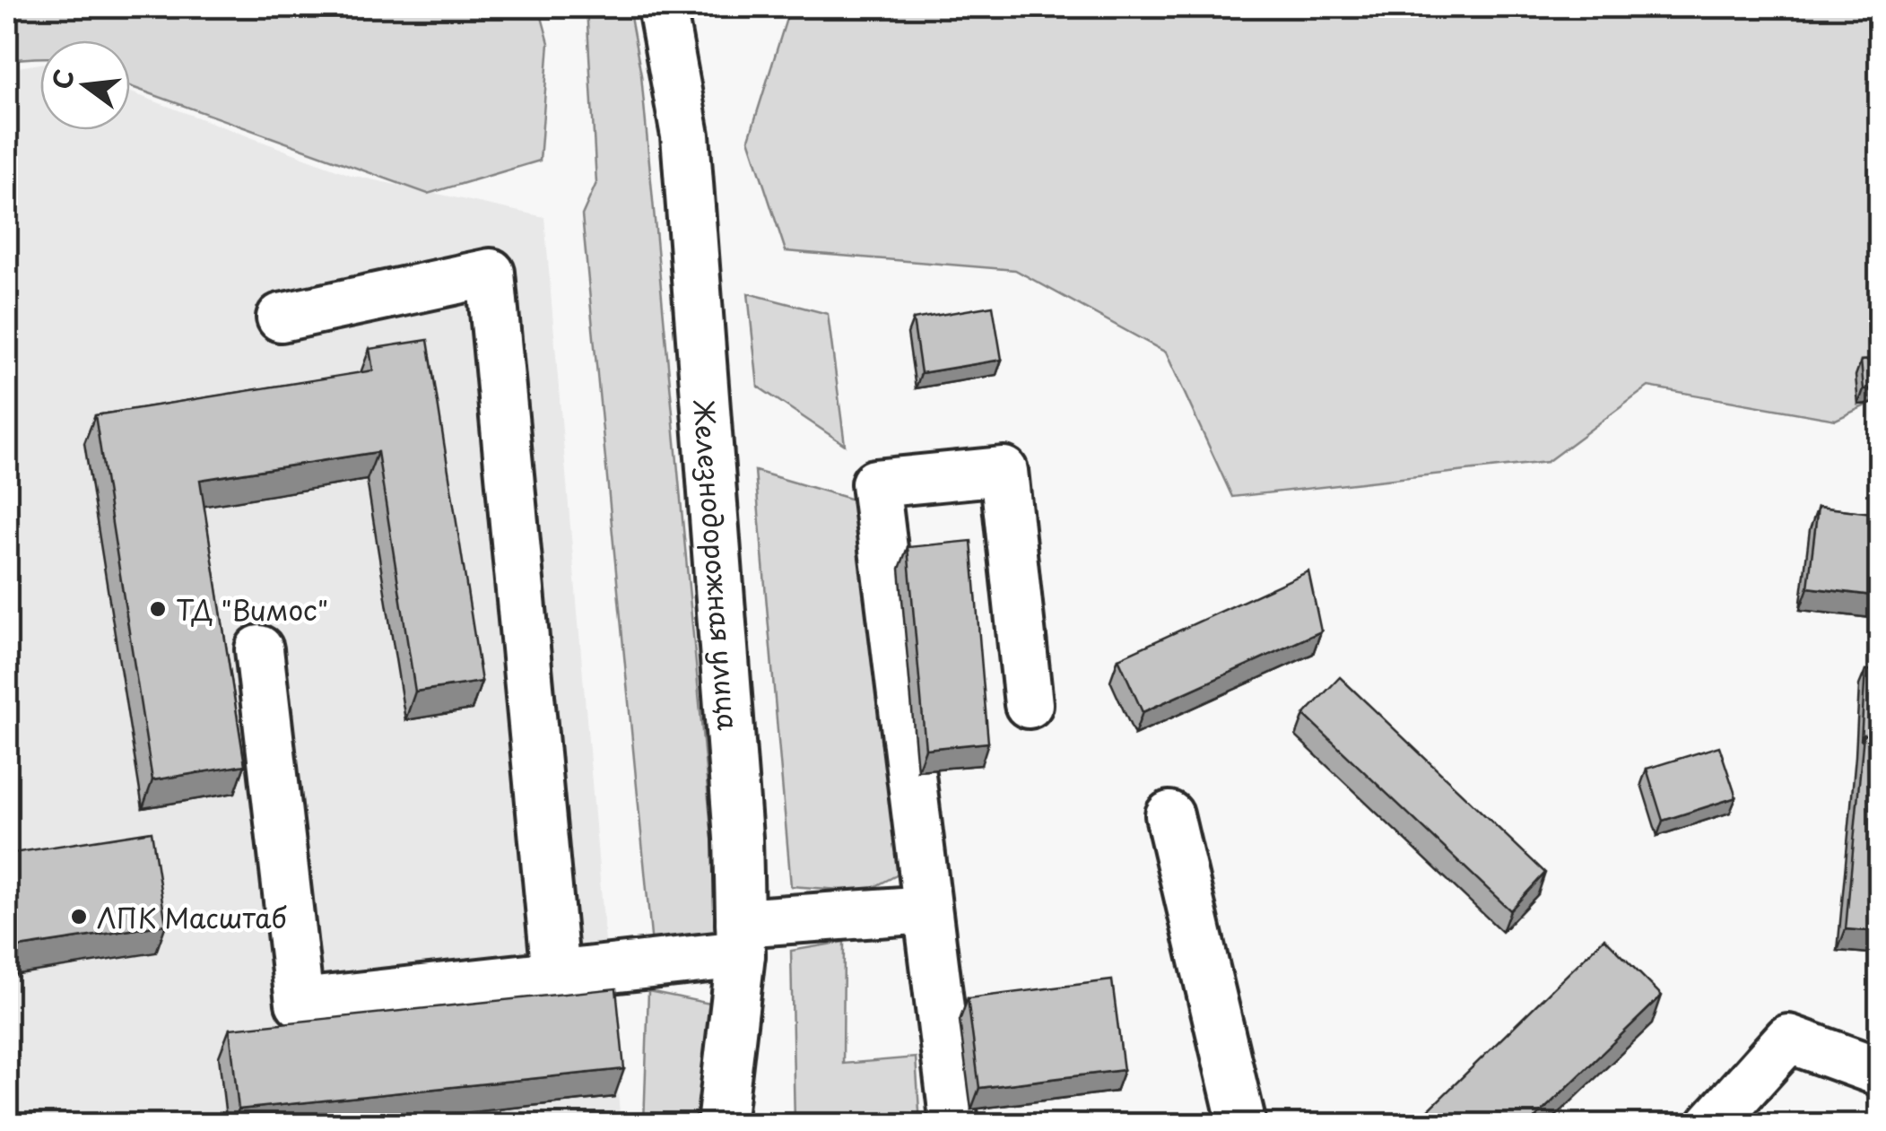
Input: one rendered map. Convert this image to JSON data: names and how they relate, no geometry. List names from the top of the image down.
{
  "streets": {
    "street": ["Железнодорожная улица"]
  },
  "places": ["ТД \"Вимос\"", "ЛПК Масштаб"],
  "north": "left"
}
